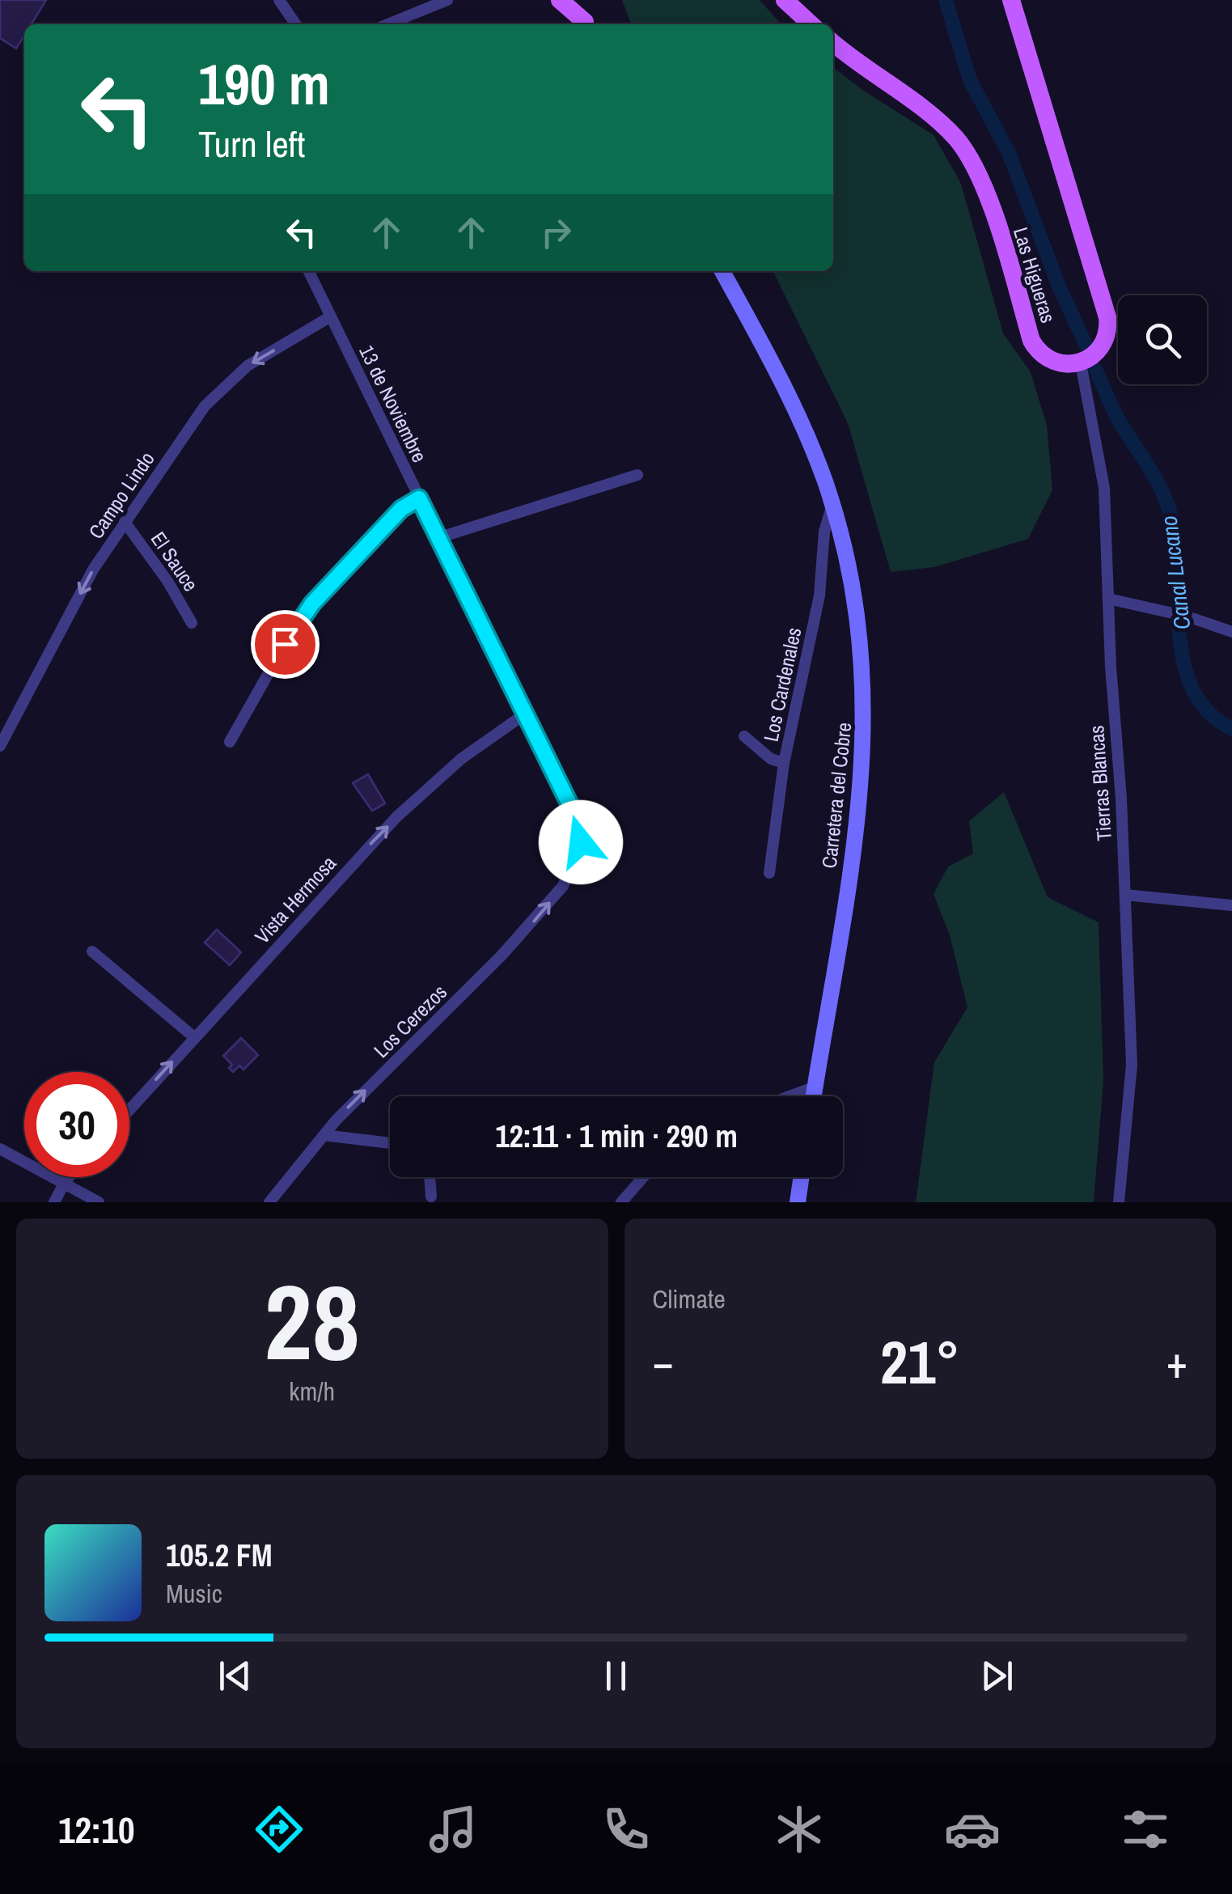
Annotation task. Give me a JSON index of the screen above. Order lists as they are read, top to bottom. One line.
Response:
{"streets":{"main road":["Las Higueras","Carretera del Cobre"],"street":["13 de Noviembre","Campo Lindo","El Sauce","Los Cardenales","Tierras Blancas","Vista Hermosa","Los Cerezos"]},"crossings":[["Las Higueras","Tierras Blancas"],["13 de Noviembre","Campo Lindo"],["13 de Noviembre","Vista Hermosa"],["13 de Noviembre","Los Cerezos"],["Campo Lindo","El Sauce"],["Los Cardenales","Carretera del Cobre"]],"one_way":["Campo Lindo","Vista Hermosa","Los Cerezos"],"water":["Canal Lucano"],"page":{"turn":["190 m","Turn left"],"limit":"30","trip":"12:11 · 1 min · 290 m","tile":[["28","km/h"],"Climate"],"heat":["−","21°","+"],"song":["105.2 FM","Music"],"tabs":"12:10"}}
